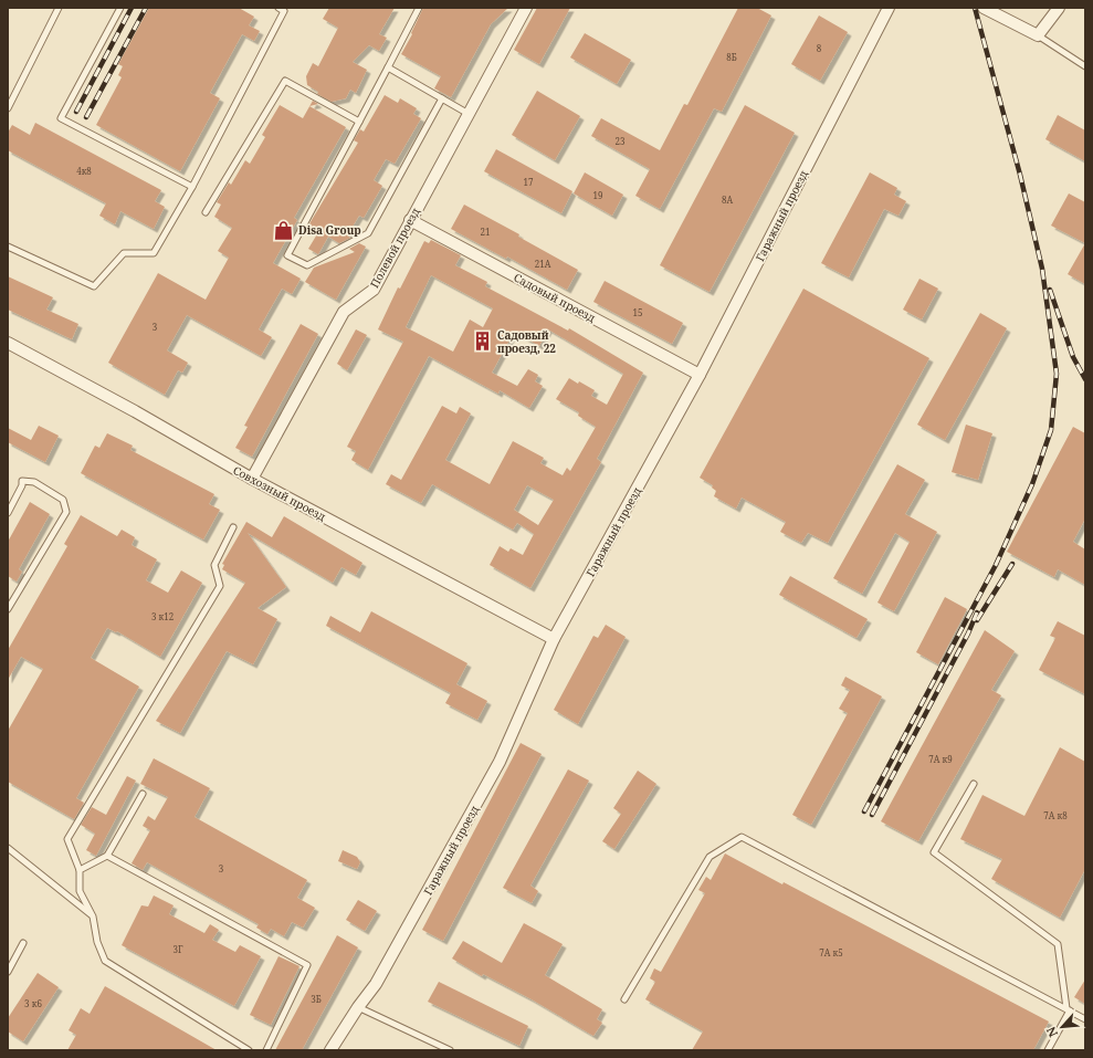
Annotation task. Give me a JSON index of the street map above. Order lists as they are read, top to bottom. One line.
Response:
{"streets":{"street":["Гаражный проезд","Полевой проезд","Садовый проезд","Совхозный проезд"]},"crossings":[["Гаражный проезд","Садовый проезд"],["Гаражный проезд","Совхозный проезд"],["Полевой проезд","Садовый проезд"],["Полевой проезд","Совхозный проезд"]],"places":{"shop":["Disa Group"],"building":["Садовый проезд, 22"]},"house_numbers":["8","8Б","23","4к8","17","19","8А","21","21А","15","3","3 к12","7А к9","7А к8","3","3Г","7А к5","3Б","3 к6"],"north":"bottom left"}
